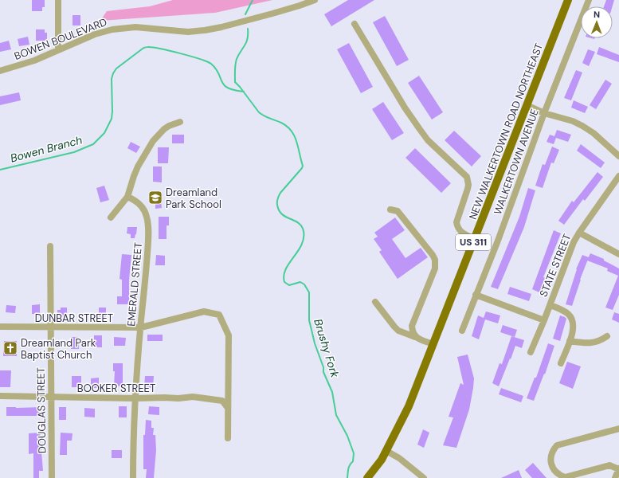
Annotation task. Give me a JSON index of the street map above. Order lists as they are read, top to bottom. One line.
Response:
{"streets":{"main road":["NEW WALKERTOWN ROAD NORTHEAST","US 311"],"street":["BOWEN BOULEVARD","WALKERTOWN AVENUE","STATE STREET","EMERALD STREET","DUNBAR STREET","BOOKER STREET","DOUGLAS STREET"]},"crossings":[["EMERALD STREET","DUNBAR STREET"],["EMERALD STREET","BOOKER STREET"],["DUNBAR STREET","BOOKER STREET"],["DUNBAR STREET","DOUGLAS STREET"],["BOOKER STREET","DOUGLAS STREET"]],"water":["Bowen Branch","Brushy Fork"],"places":{"school or university":["Dreamland Park School"],"church":["Dreamland Park Baptist Church"]},"north":"top"}
